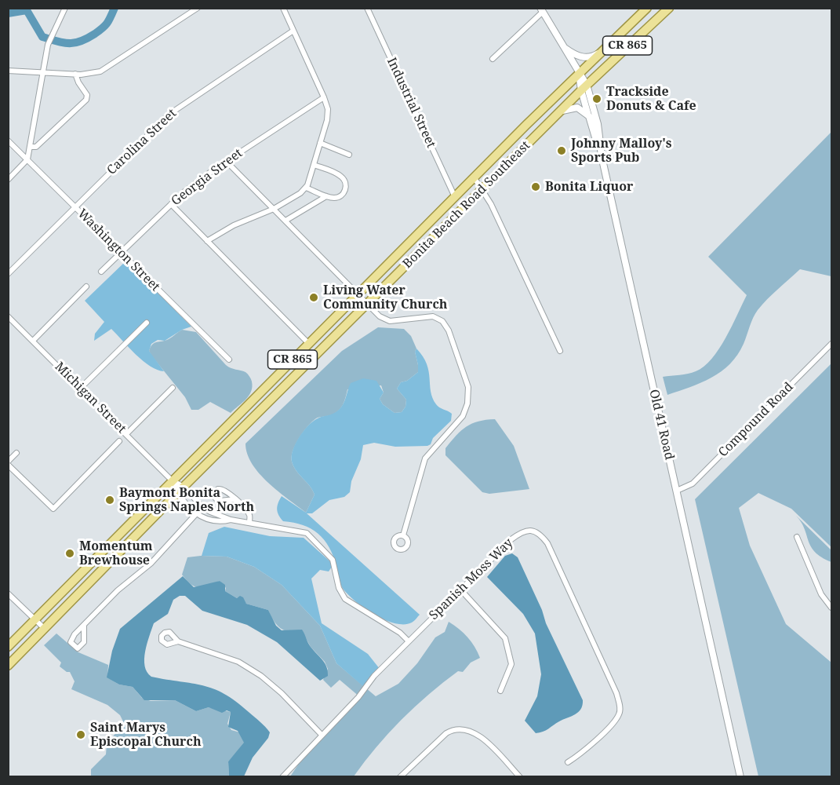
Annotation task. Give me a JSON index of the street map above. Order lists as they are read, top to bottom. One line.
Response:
{"streets":{"main road":["CR 865","Bonita Beach Road Southeast"],"street":["Industrial Street","Carolina Street","Georgia Street","Washington Street","Michigan Street","Compound Road","Old 41 Road","Spanish Moss Way"]},"crossings":[["Industrial Street","Bonita Beach Road Southeast"],["Carolina Street","Washington Street"],["Georgia Street","Washington Street"],["Bonita Beach Road Southeast","Michigan Street"],["Bonita Beach Road Southeast","Old 41 Road"],["Compound Road","Old 41 Road"]],"places":["Trackside Donuts & Cafe","Johnny Malloy's Sports Pub","Bonita Liquor","Living Water Community Church","Baymont Bonita Springs Naples North","Momentum Brewhouse","Saint Marys Episcopal Church"]}
